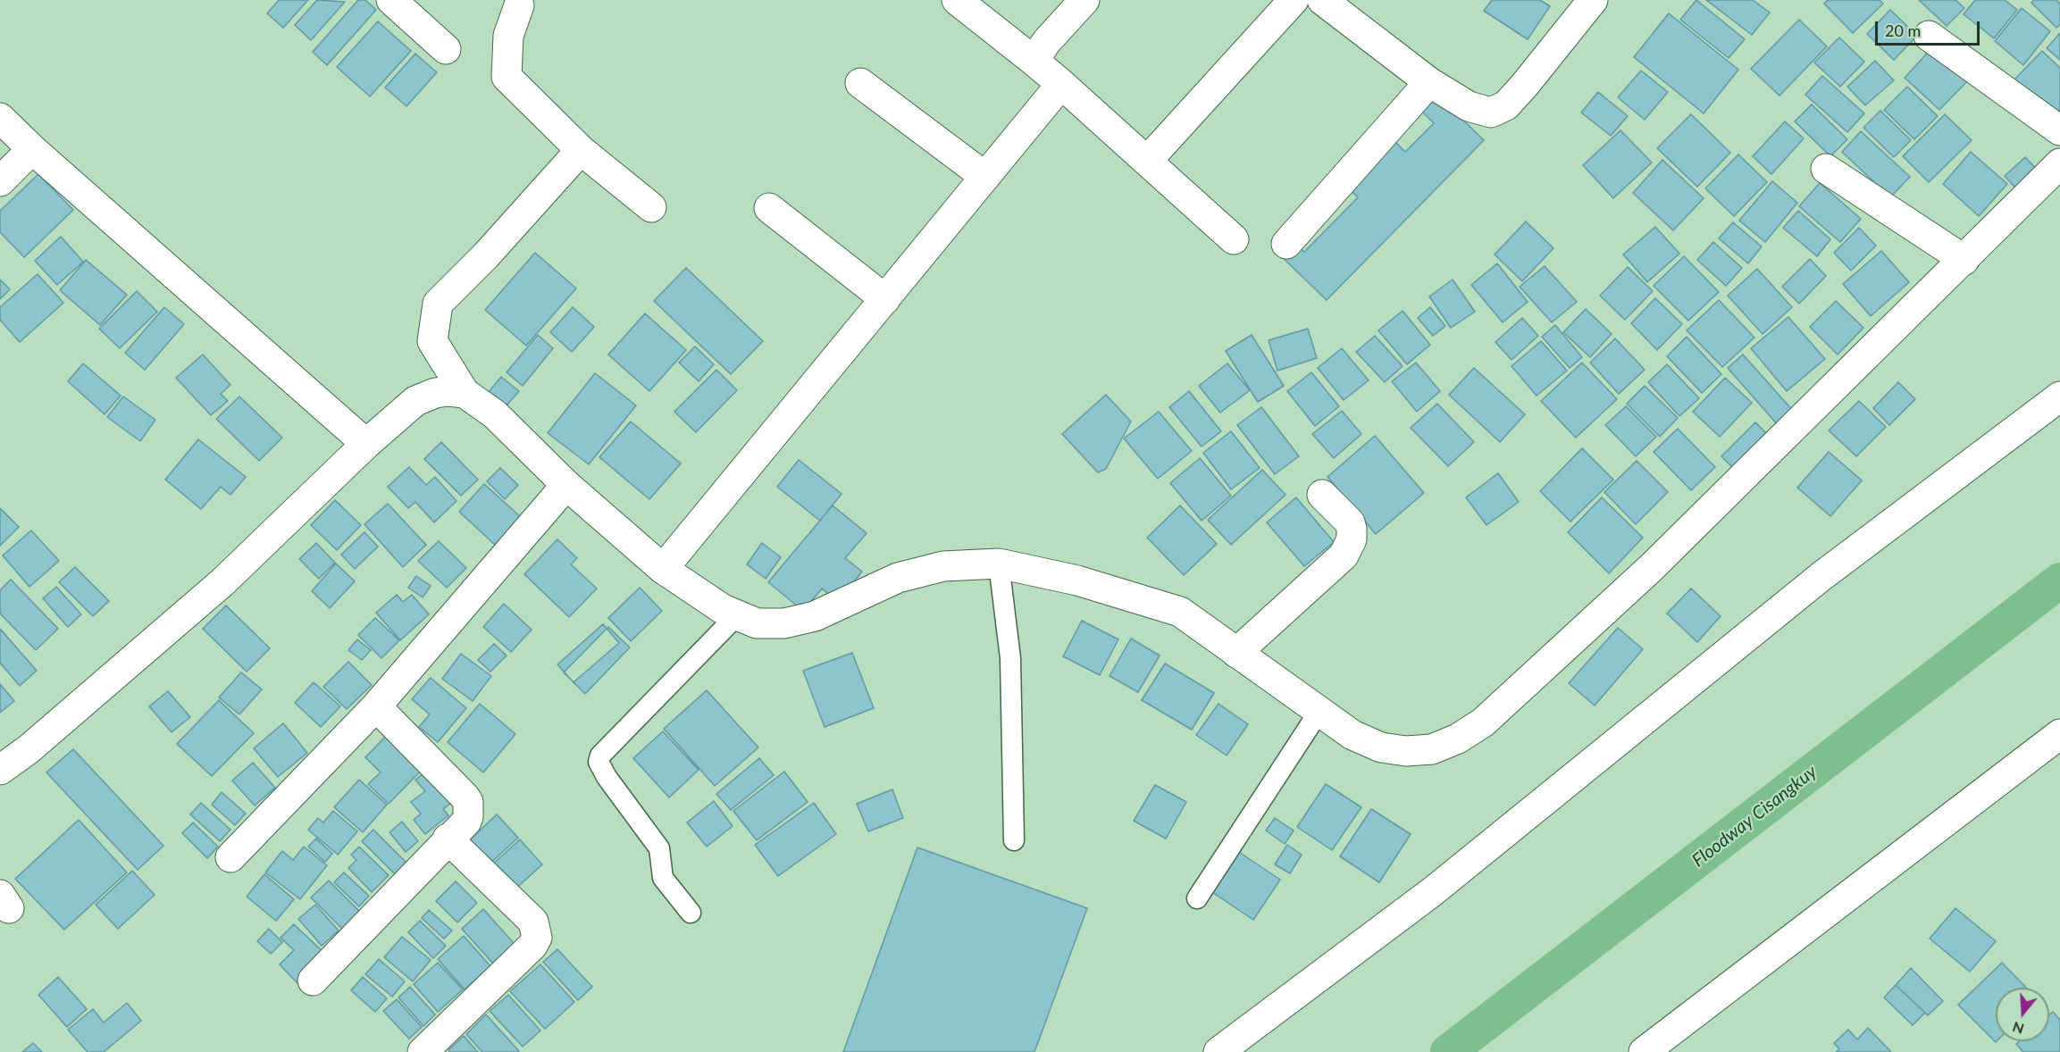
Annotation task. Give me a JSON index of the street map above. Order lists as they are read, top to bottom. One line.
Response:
{"water":["Floodway Cisangkuy"],"scale_bar":"20 m","north":"bottom"}
